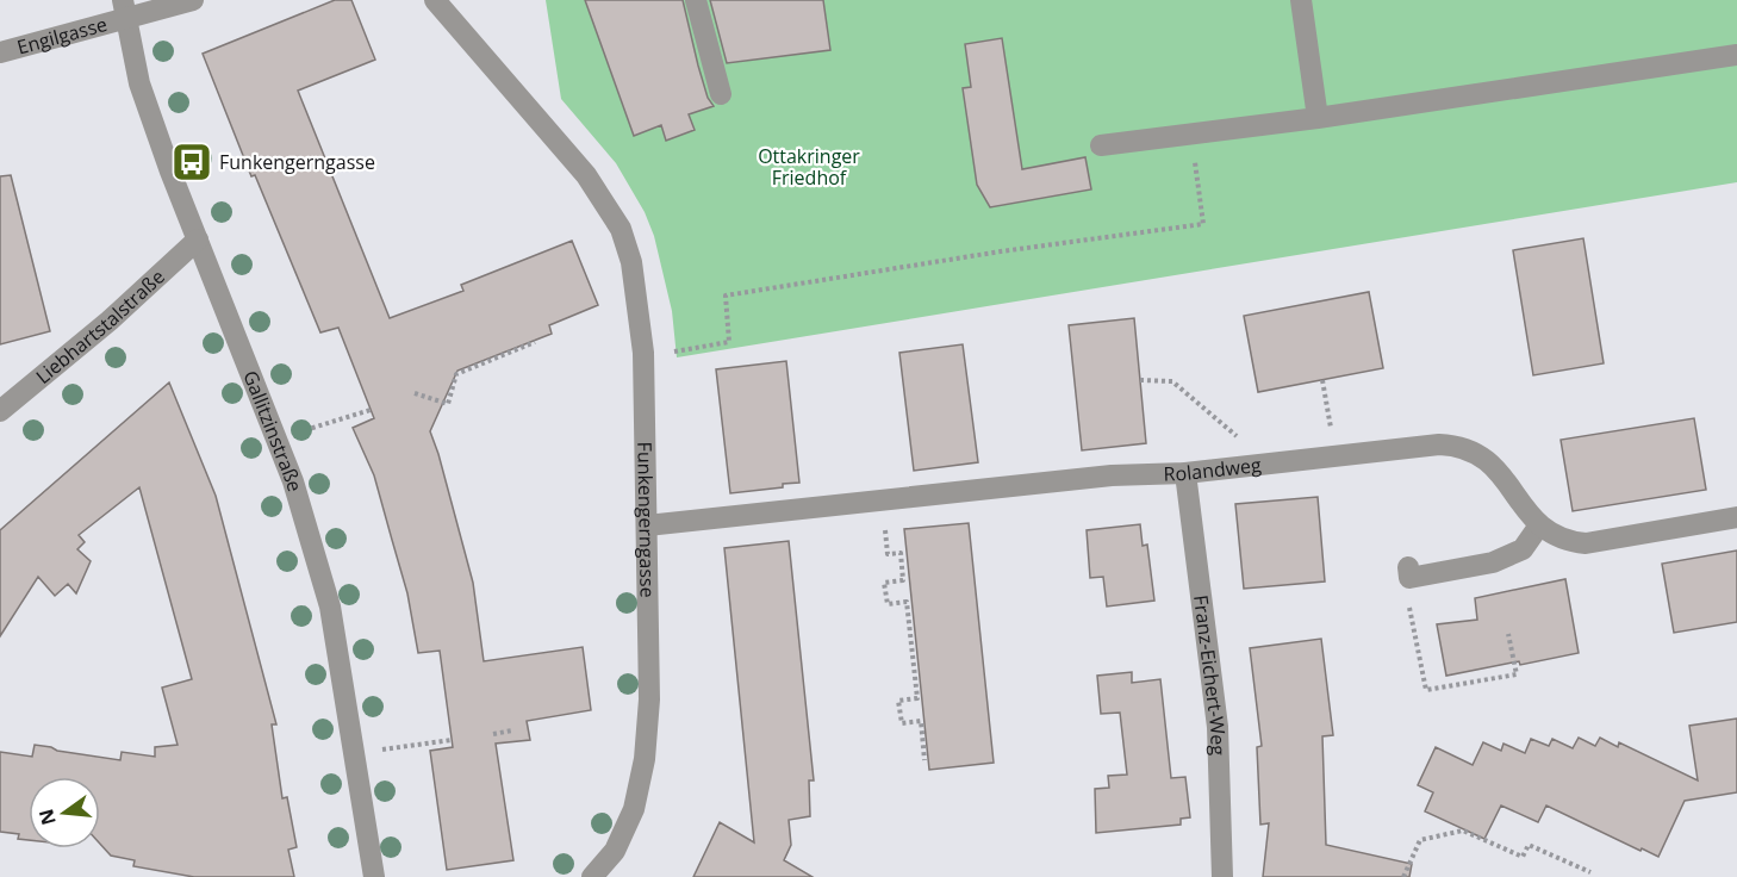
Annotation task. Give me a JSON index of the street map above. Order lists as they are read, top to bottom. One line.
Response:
{"streets":{"street":["Engilgasse","Liebhartstalstraße","Gallitzinstraße","Rolandweg","Funkengerngasse","Franz-Eichert-Weg"]},"crossings":[["Engilgasse","Gallitzinstraße"],["Liebhartstalstraße","Gallitzinstraße"],["Rolandweg","Funkengerngasse"],["Rolandweg","Franz-Eichert-Weg"]],"parks":["Ottakringer Friedhof"],"places":{"bus stop":["Funkengerngasse"]},"north":"left"}
